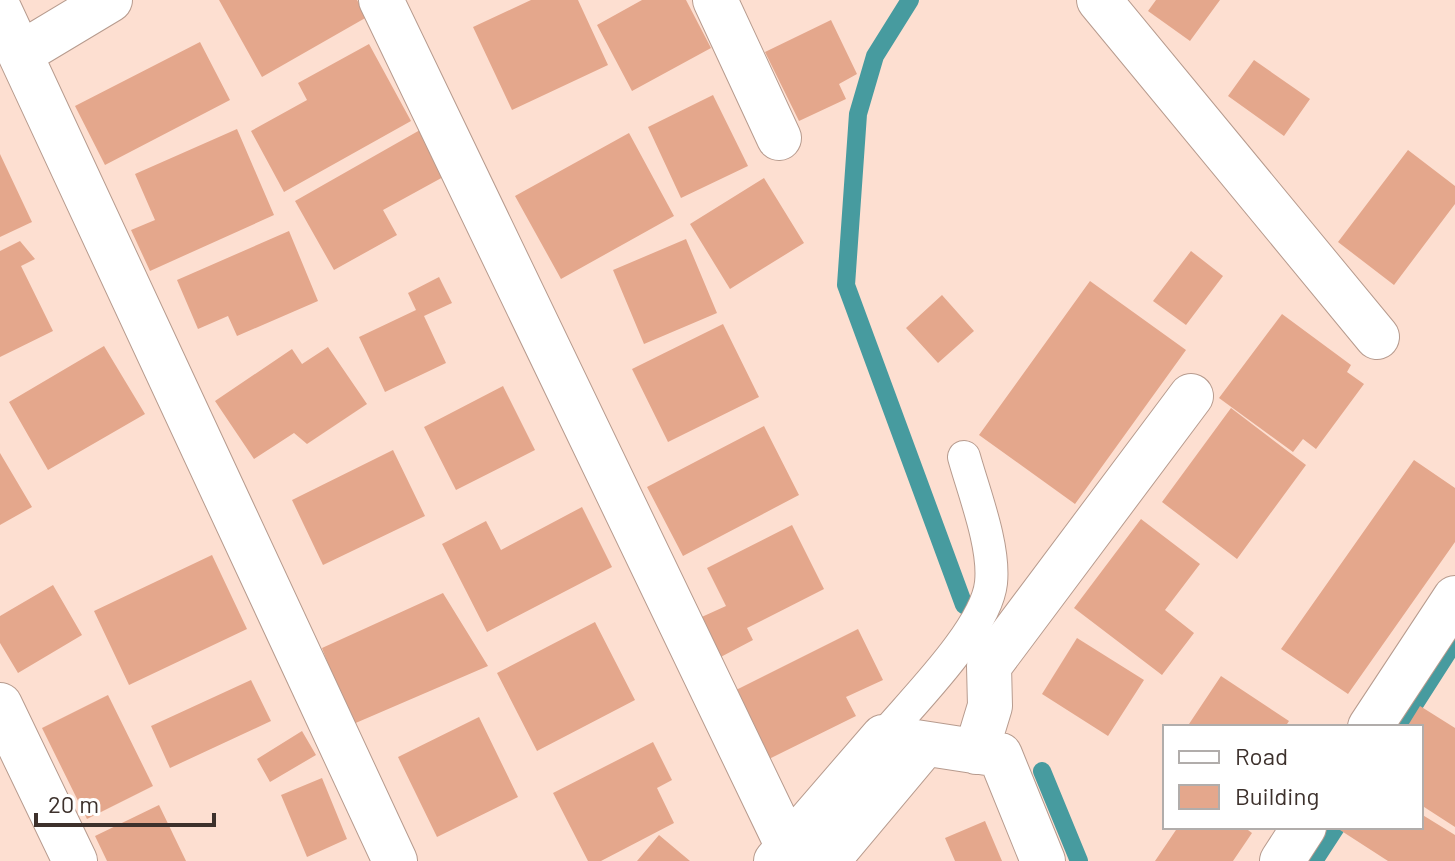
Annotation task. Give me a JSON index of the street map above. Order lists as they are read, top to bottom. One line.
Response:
{"legend":["Road","Building"],"scale_bar":"20 m"}
